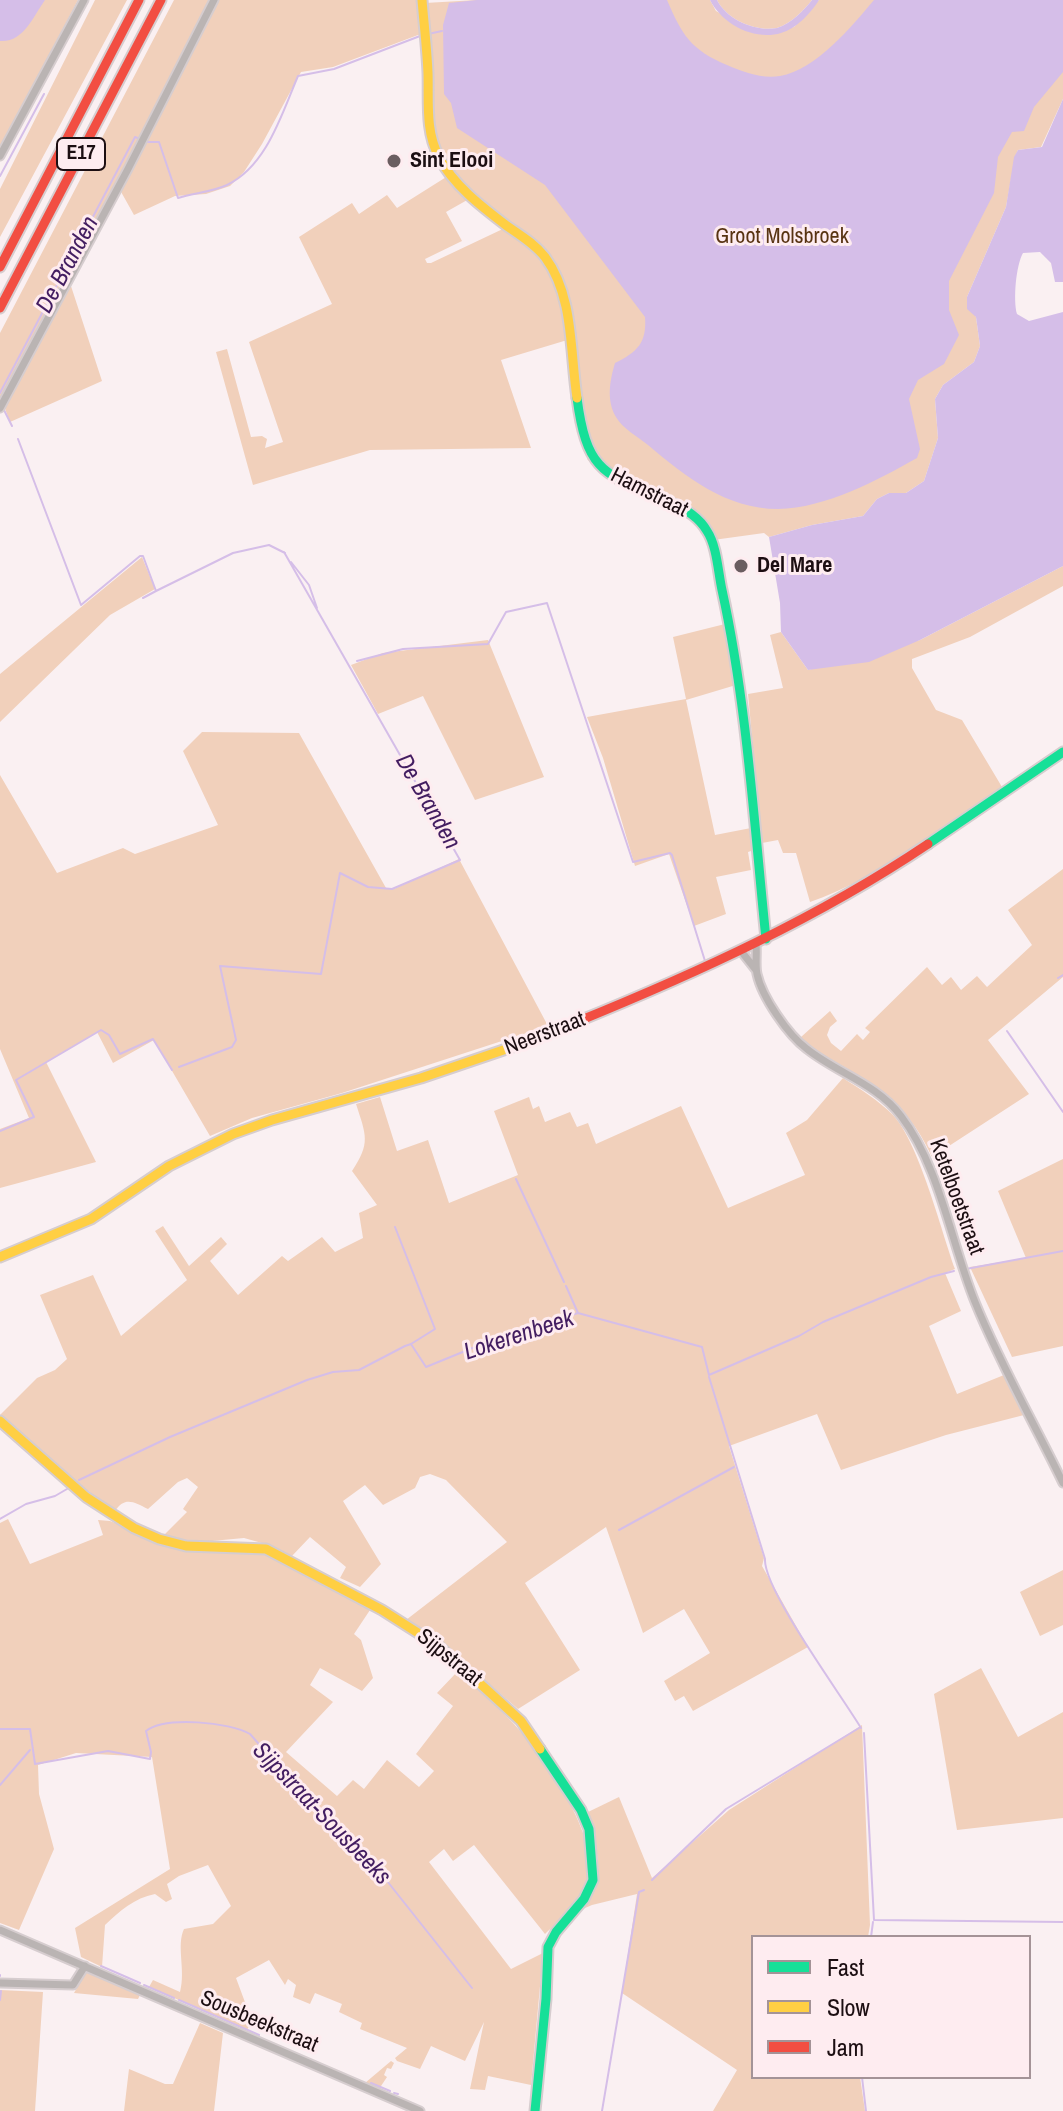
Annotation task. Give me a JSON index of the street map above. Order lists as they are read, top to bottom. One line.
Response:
{"streets":{"main road":["E17","Hamstraat","Neerstraat","Sijpstraat"],"street":["Ketelboetstraat","Sousbeekstraat"]},"crossings":[["Hamstraat","Neerstraat"],["Hamstraat","Ketelboetstraat"],["Neerstraat","Ketelboetstraat"]],"water":["De Branden","Lokerenbeek","Sijpstraat-Sousbeeks"],"parks":["Groot Molsbroek"],"places":["Sint Elooi","Del Mare"],"legend":["Fast","Slow","Jam"]}
